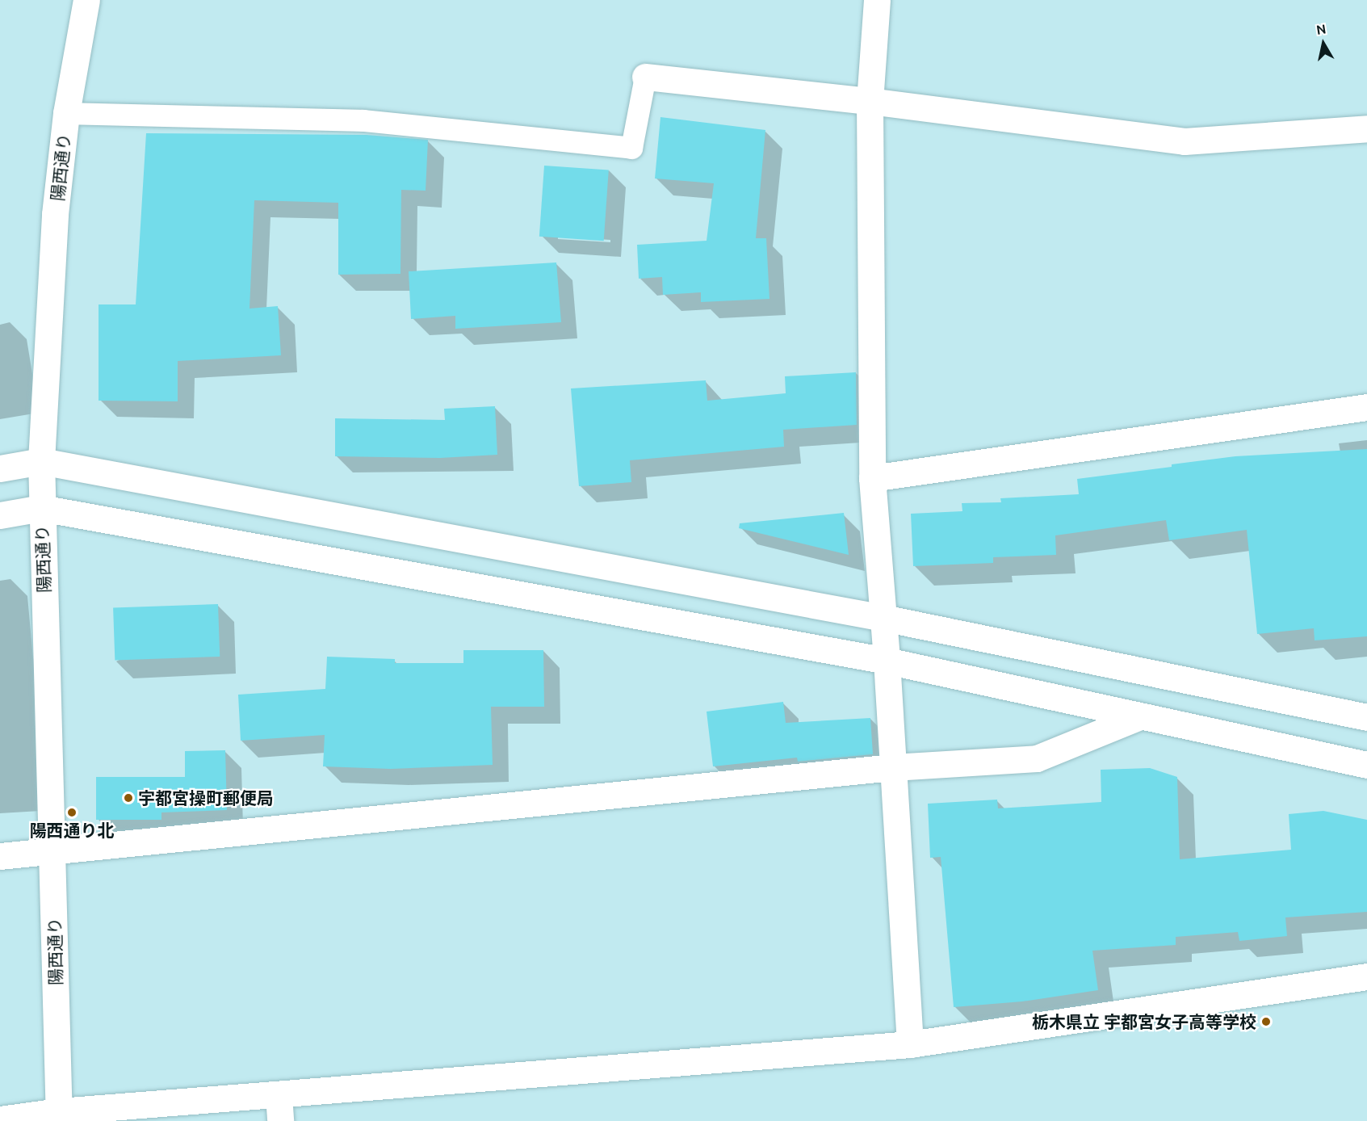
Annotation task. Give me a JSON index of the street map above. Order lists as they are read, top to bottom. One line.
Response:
{"streets":{"street":["陽西通り"]},"places":["宇都宮操町郵便局","陽西通り北","栃木県立 宇都宮女子高等学校"],"north":"top"}
